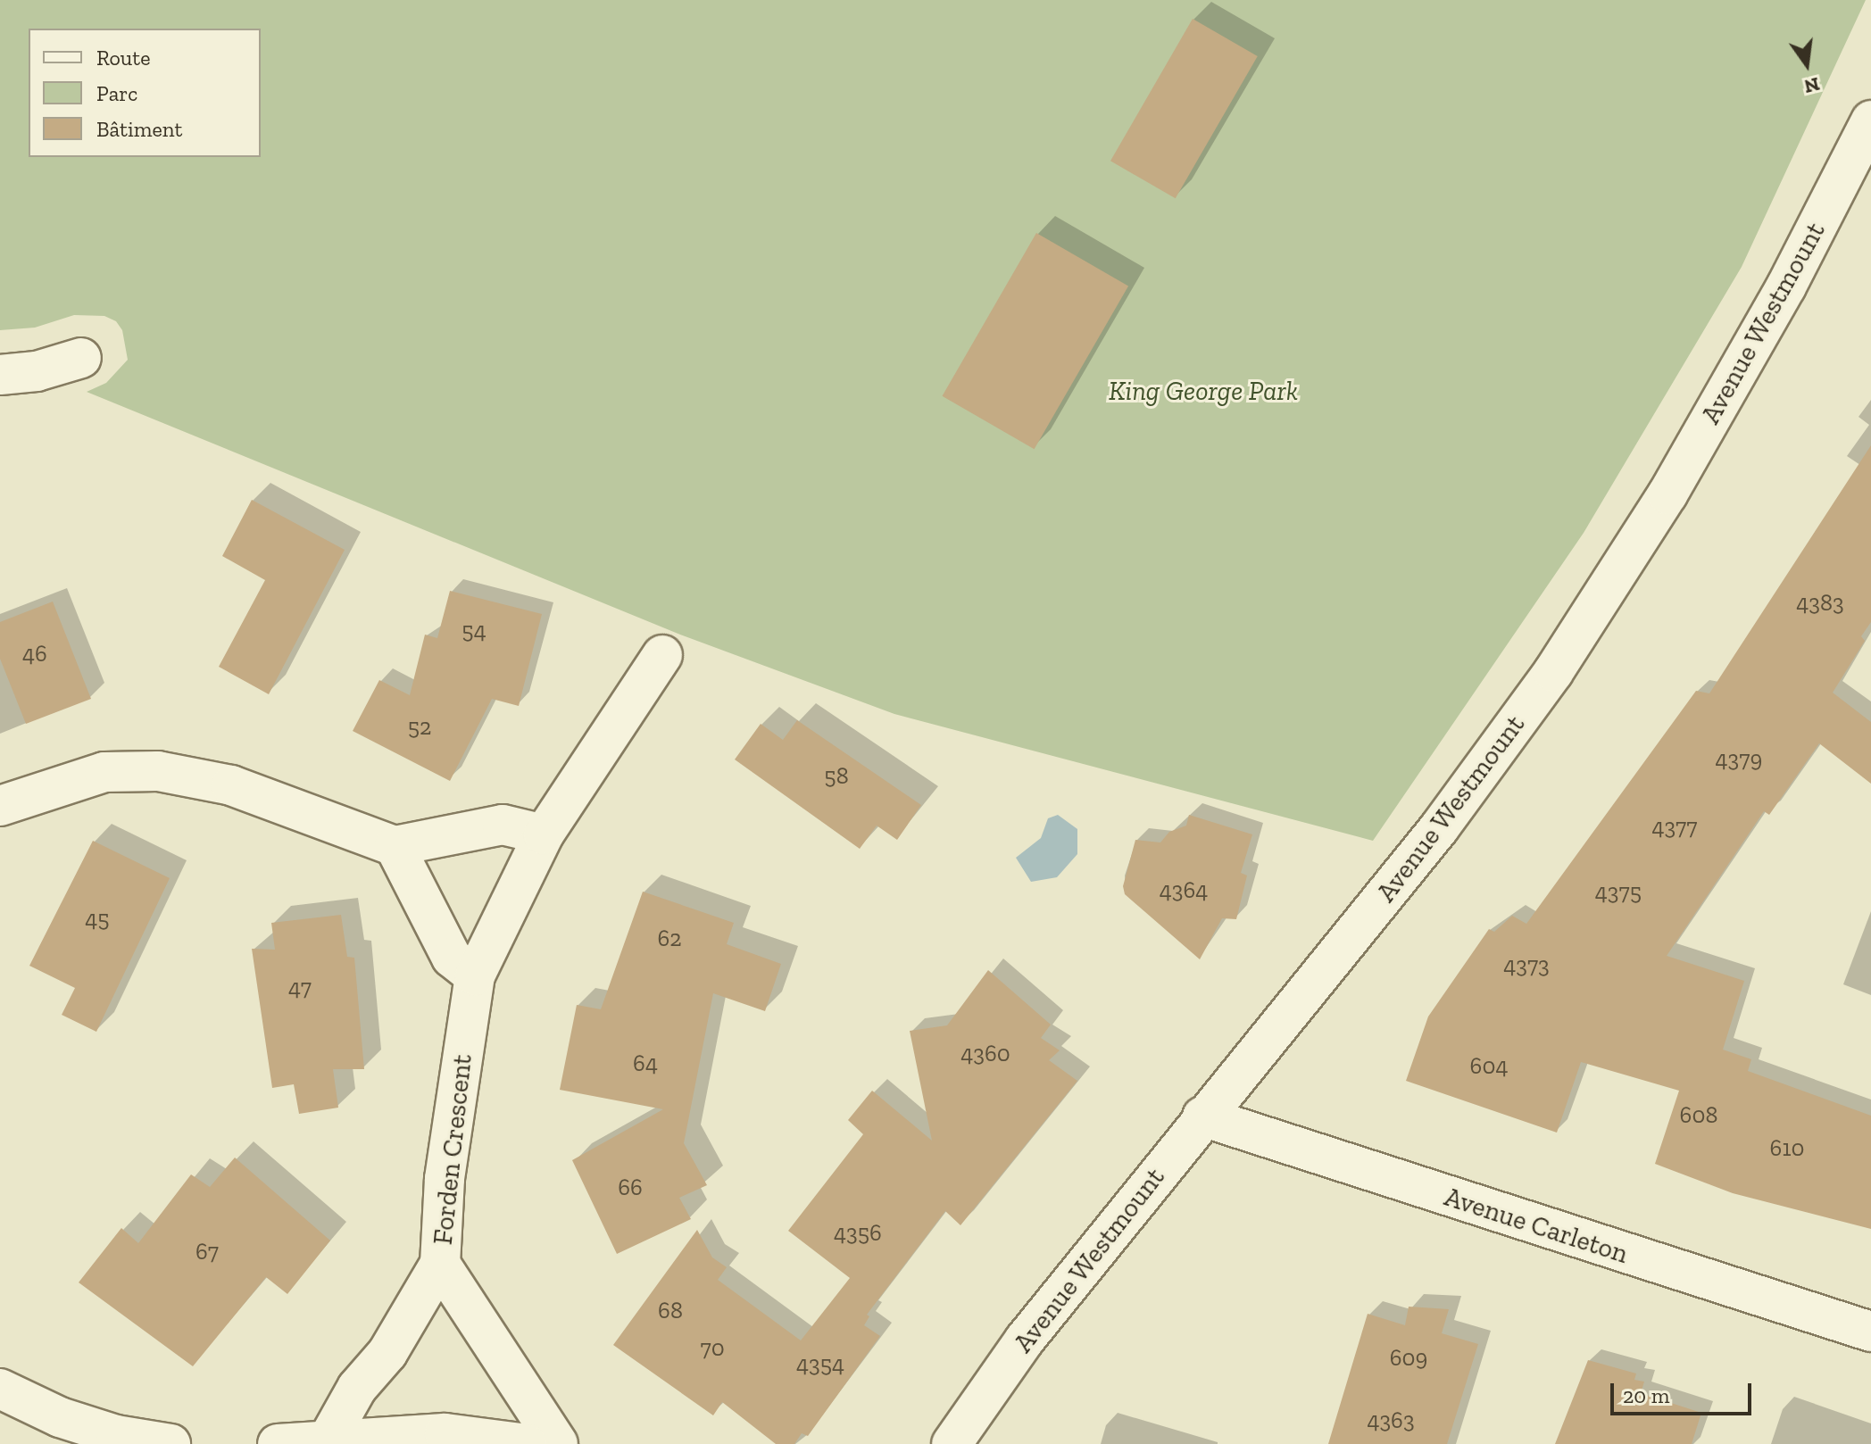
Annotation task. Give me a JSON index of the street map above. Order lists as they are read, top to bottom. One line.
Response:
{"streets":{"street":["Avenue Westmount","Forden Crescent","Avenue Carleton"]},"crossings":[["Avenue Westmount","Avenue Carleton"]],"parks":["King George Park"],"house_numbers":["4383","54","46","52","4379","58","4377","4364","4375","45","62","4373","47","4360","64","604","608","610","66","4356","67","68","70","609","4354","4363"],"legend":["Route","Parc","Bâtiment"],"scale_bar":"20 m","north":"bottom"}
